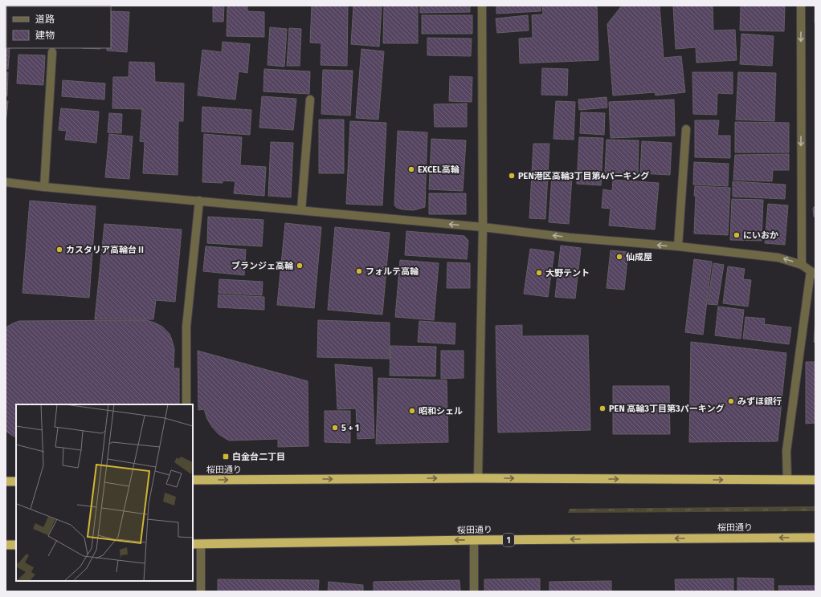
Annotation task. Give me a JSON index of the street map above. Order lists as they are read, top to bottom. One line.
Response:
{"streets":{"highway":["桜田通り","1"]},"places":{"other":["EXCEL高輪","PEN港区高輪3丁目第4パーキング","にいおか","カスタリア高輪台Ⅱ","仙成屋","ブランジェ高輪","フォルテ高輪","大野テント","みずほ銀行","PEN 高輪3丁目第3パーキング","昭和シェル","5 + 1"],"transit":["白金台二丁目"]},"legend":["道路","建物"]}
